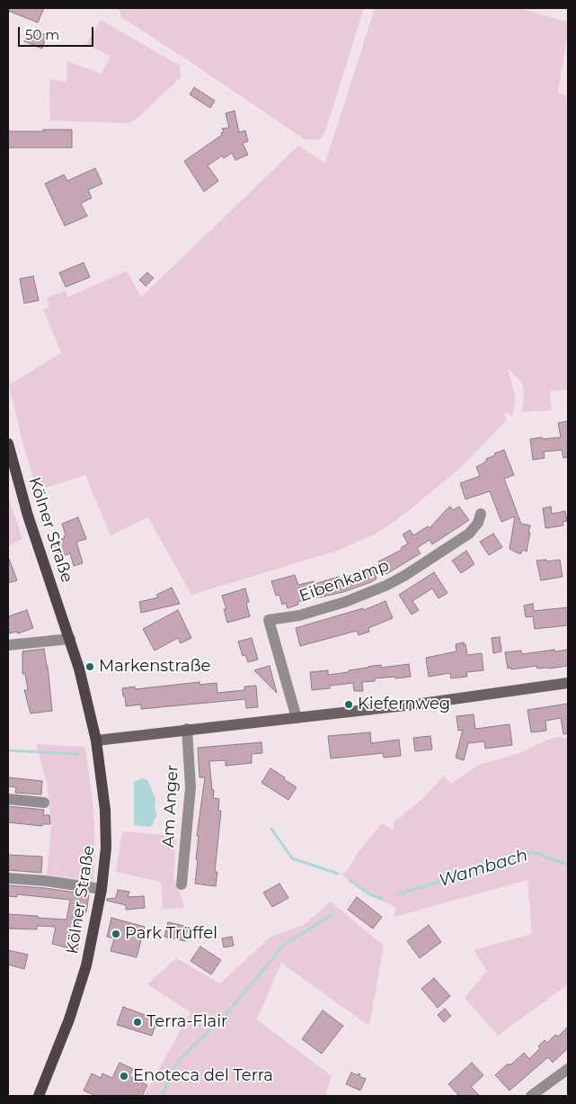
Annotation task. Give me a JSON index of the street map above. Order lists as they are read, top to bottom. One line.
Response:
{"streets":{"main road":["Kölner Straße"],"street":["Eibenkamp","Am Anger"]},"water":["Wambach"],"places":["Markenstraße","Kiefernweg","Park Trüffel","Terra-Flair","Enoteca del Terra"],"scale_bar":"50 m"}
